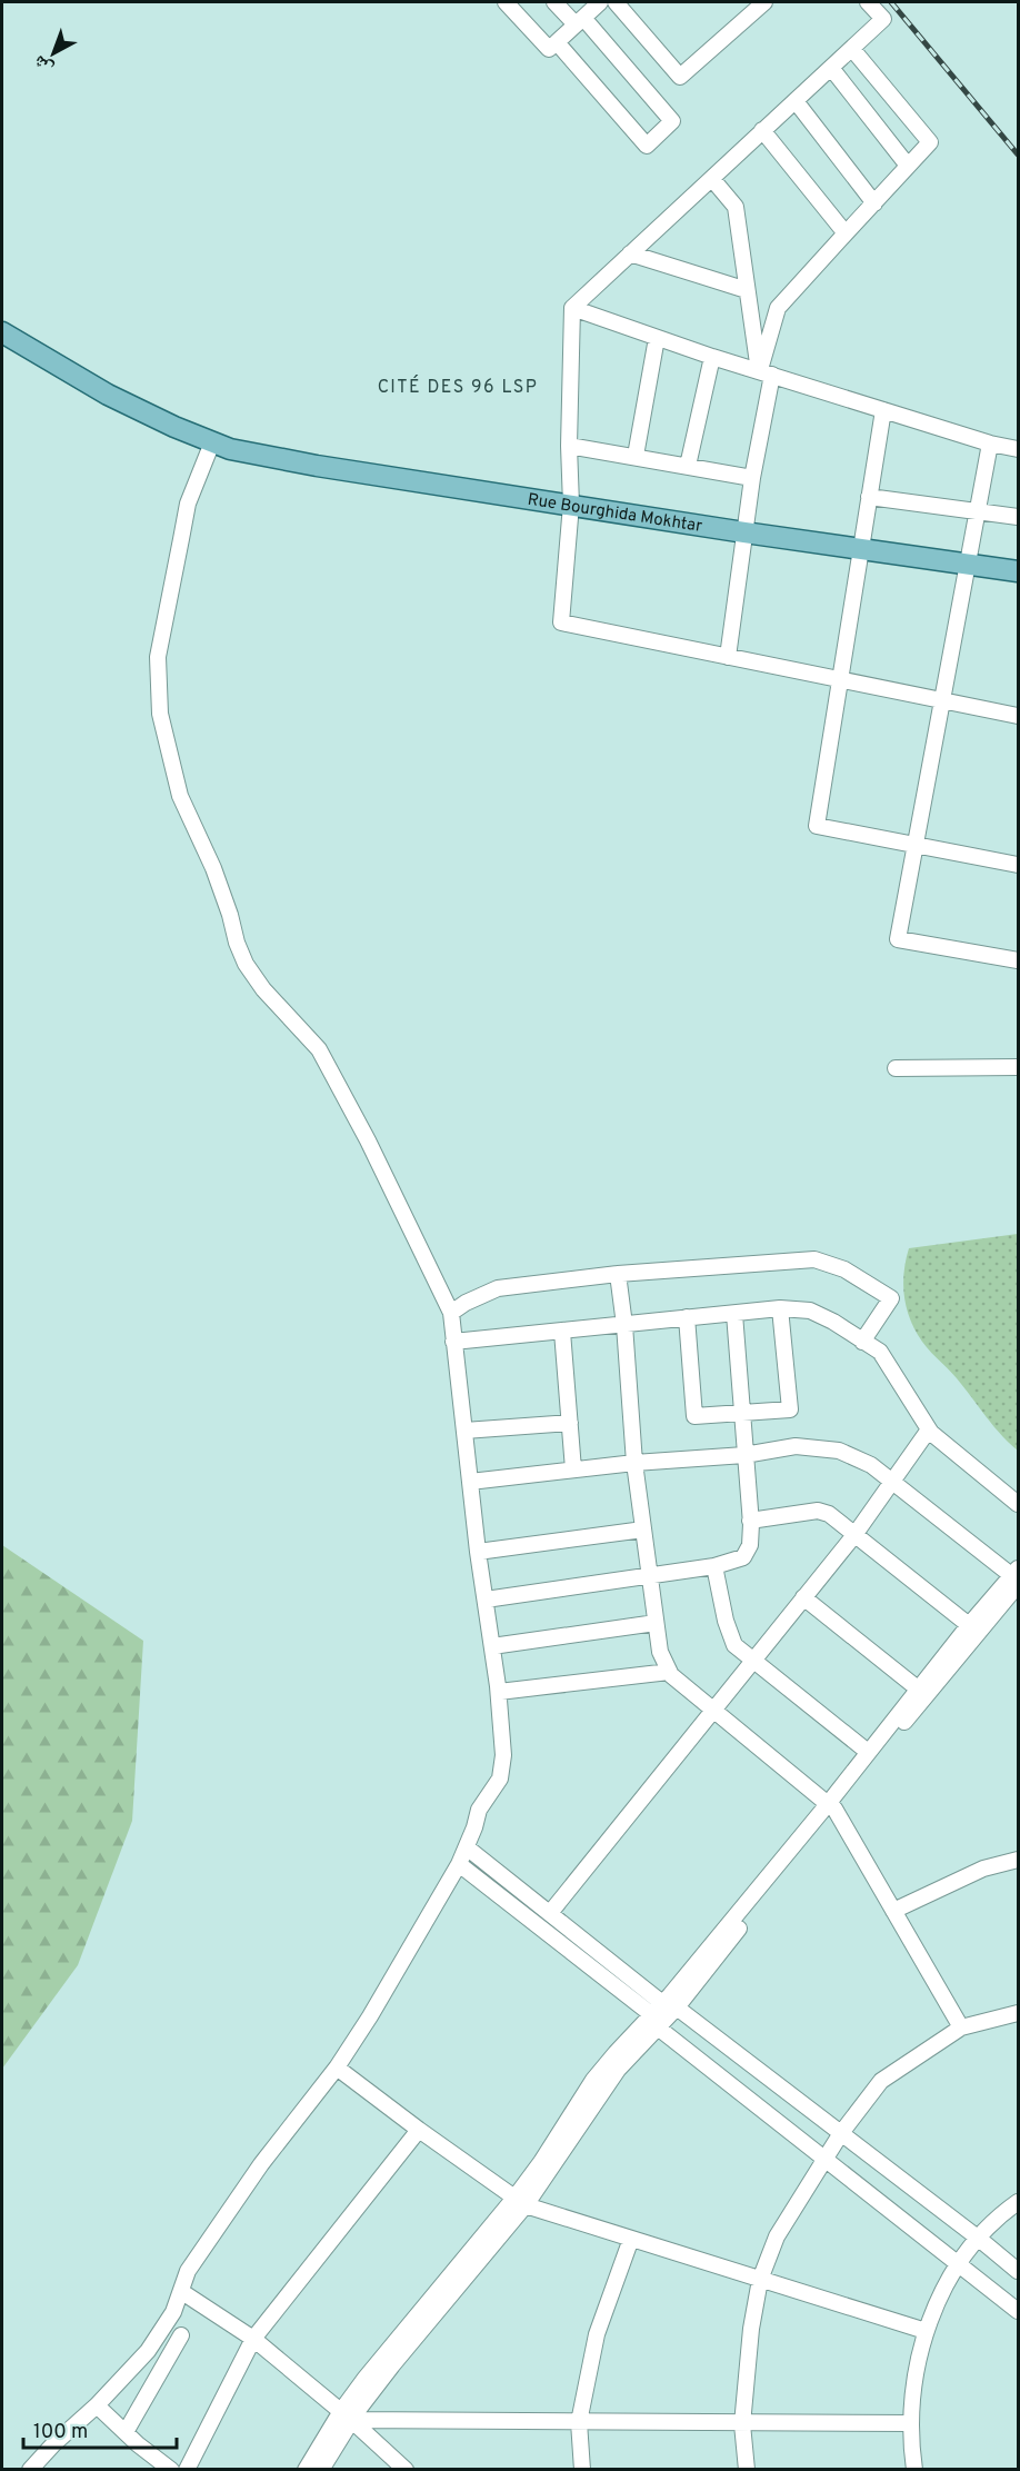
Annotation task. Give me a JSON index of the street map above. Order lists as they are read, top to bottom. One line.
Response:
{"streets":{"main road":["Rue Bourghida Mokhtar"]},"districts":["CITÉ DES 96 LSP"],"scale_bar":"100 m","north":"bottom left"}
